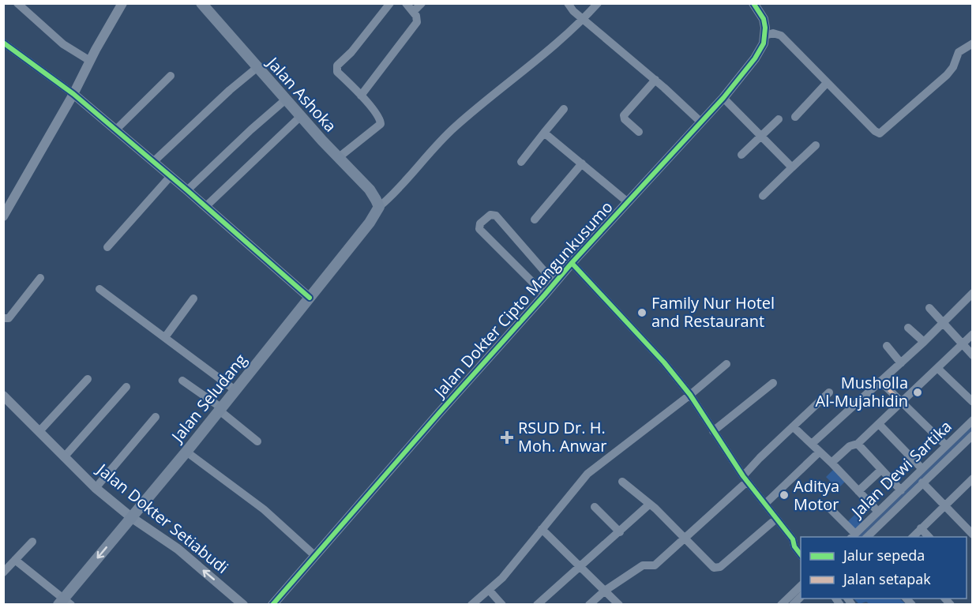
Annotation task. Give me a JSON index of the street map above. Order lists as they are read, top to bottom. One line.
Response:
{"streets":{"main road":["Jalan Ashoka","Jalan Seludang"],"street":["Jalan Dokter Cipto Mangunkusumo","Jalan Dewi Sartika","Jalan Dokter Setiabudi"]},"crossings":[["Jalan Ashoka","Jalan Seludang"],["Jalan Seludang","Jalan Dokter Setiabudi"]],"places":{"other":["Family Nur Hotel and Restaurant","Musholla Al-Mujahidin","Aditya Motor"],"health":["RSUD Dr. H. Moh. Anwar"]},"legend":["Jalur sepeda","Jalan setapak"]}
